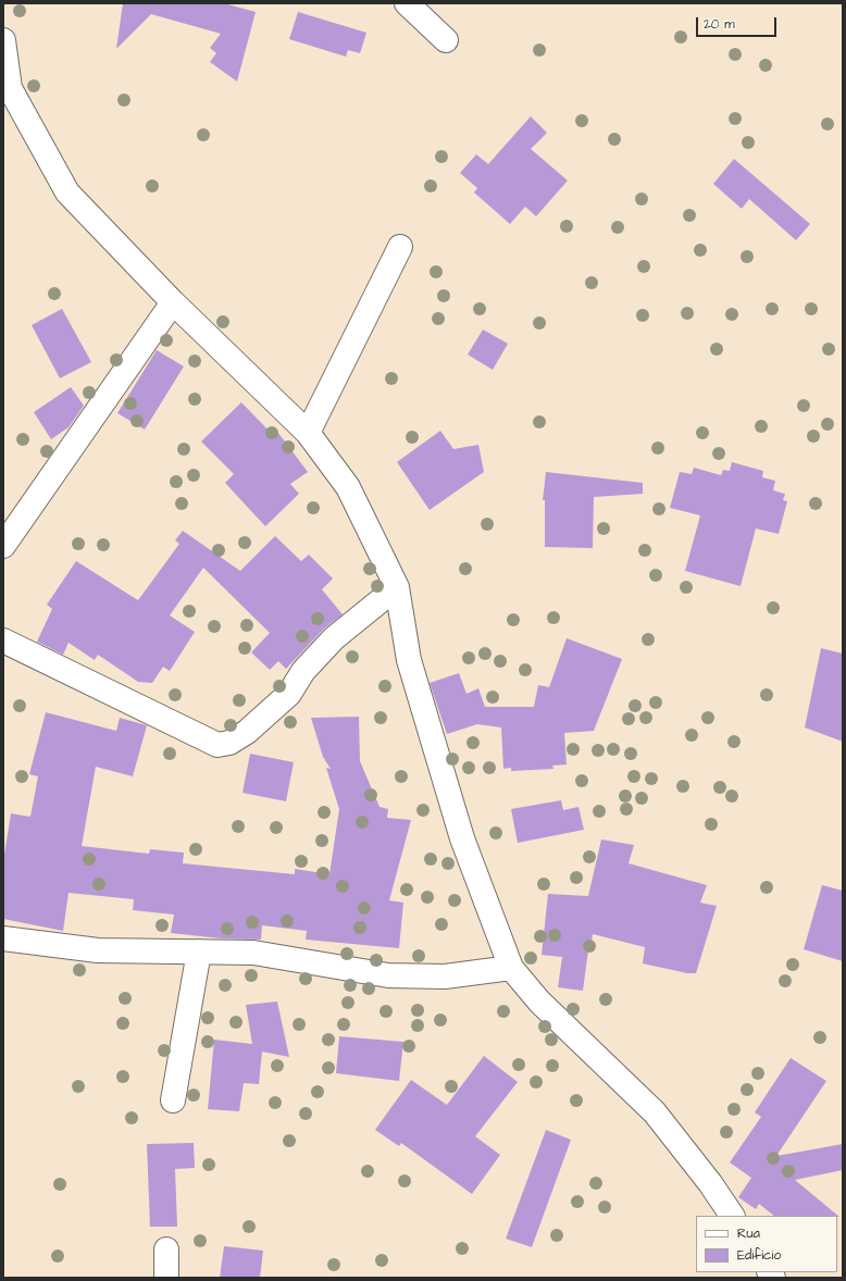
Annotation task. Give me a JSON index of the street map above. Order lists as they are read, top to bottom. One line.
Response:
{"legend":["Rua","Edifício"],"scale_bar":"20 m"}
